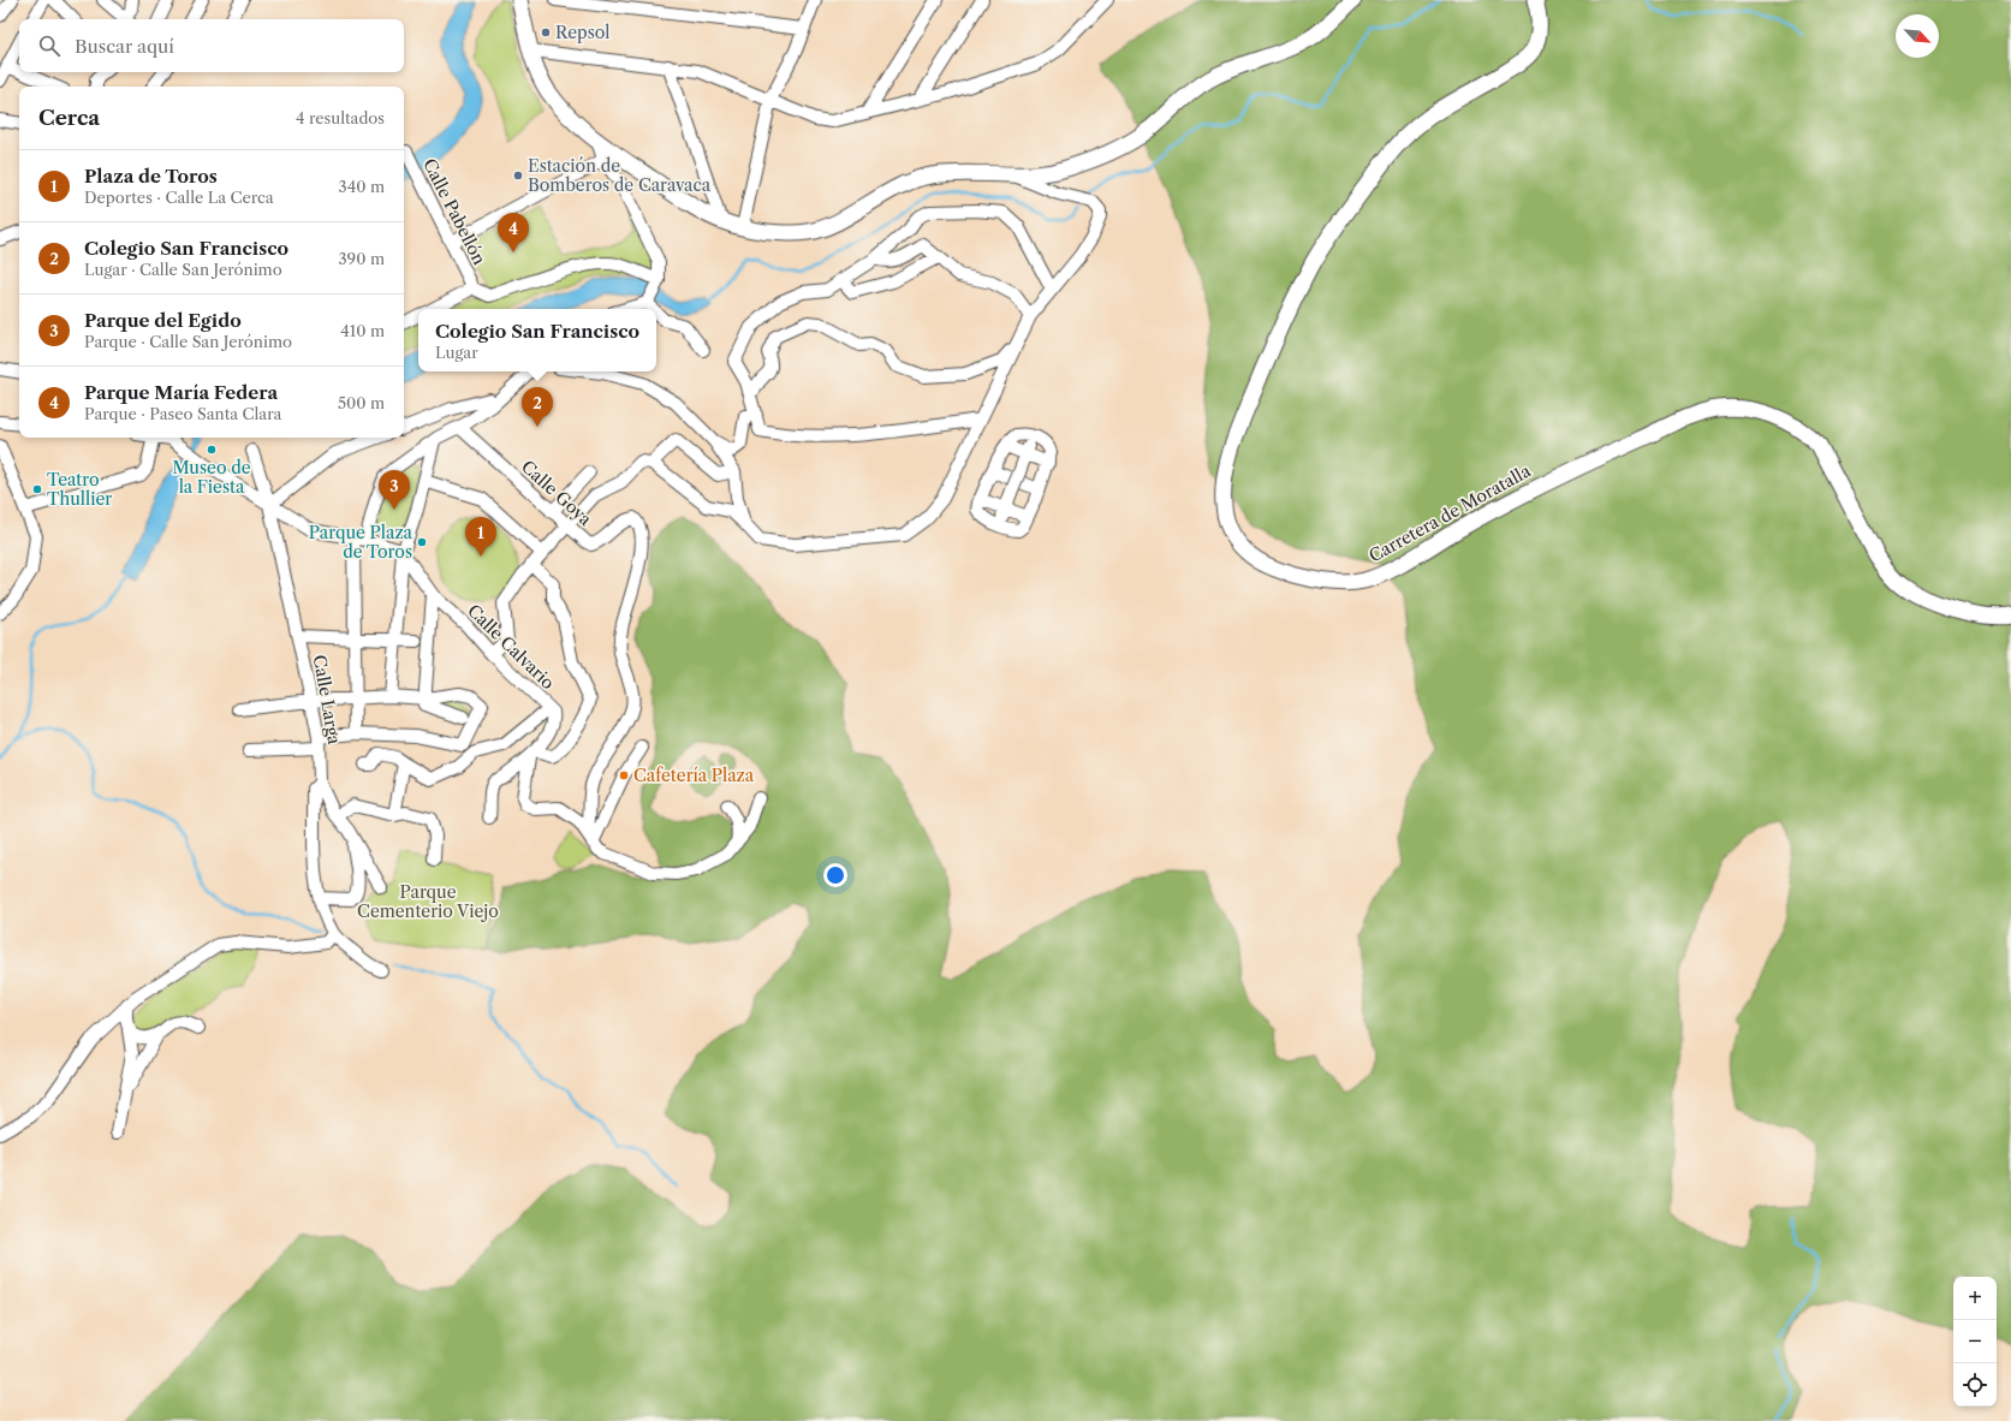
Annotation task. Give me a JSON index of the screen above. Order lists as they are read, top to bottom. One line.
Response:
{"streets":{"main road":["Carretera de Moratalla"],"street":["Calle Pabellón","Calle Goya","Calle Calvario","Calle Larga"]},"parks":["Parque Cementerio Viejo"],"places":["Repsol","Estación de Bomberos de Caravaca","Museo de la Fiesta","Teatro Thullier","Parque Plaza de Toros","Cafetería Plaza"],"north":"bottom right","page":{"search":"Buscar aquí","heading":["Cerca","4 resultados"],"list":[{"mark":"1","name":"Plaza de Toros","note":"Deportes · Calle La Cerca","value":"340 m"},{"mark":"2","name":"Colegio San Francisco","note":"Lugar · Calle San Jerónimo","value":"390 m"},{"mark":"3","name":"Parque del Egido","note":"Parque · Calle San Jerónimo","value":"410 m"},{"mark":"4","name":"Parque María Federa","note":"Parque · Paseo Santa Clara","value":"500 m"}],"pins":["4","2","3","1"],"popup":["Colegio San Francisco","Lugar"],"map_buttons":["+","−"]}}
